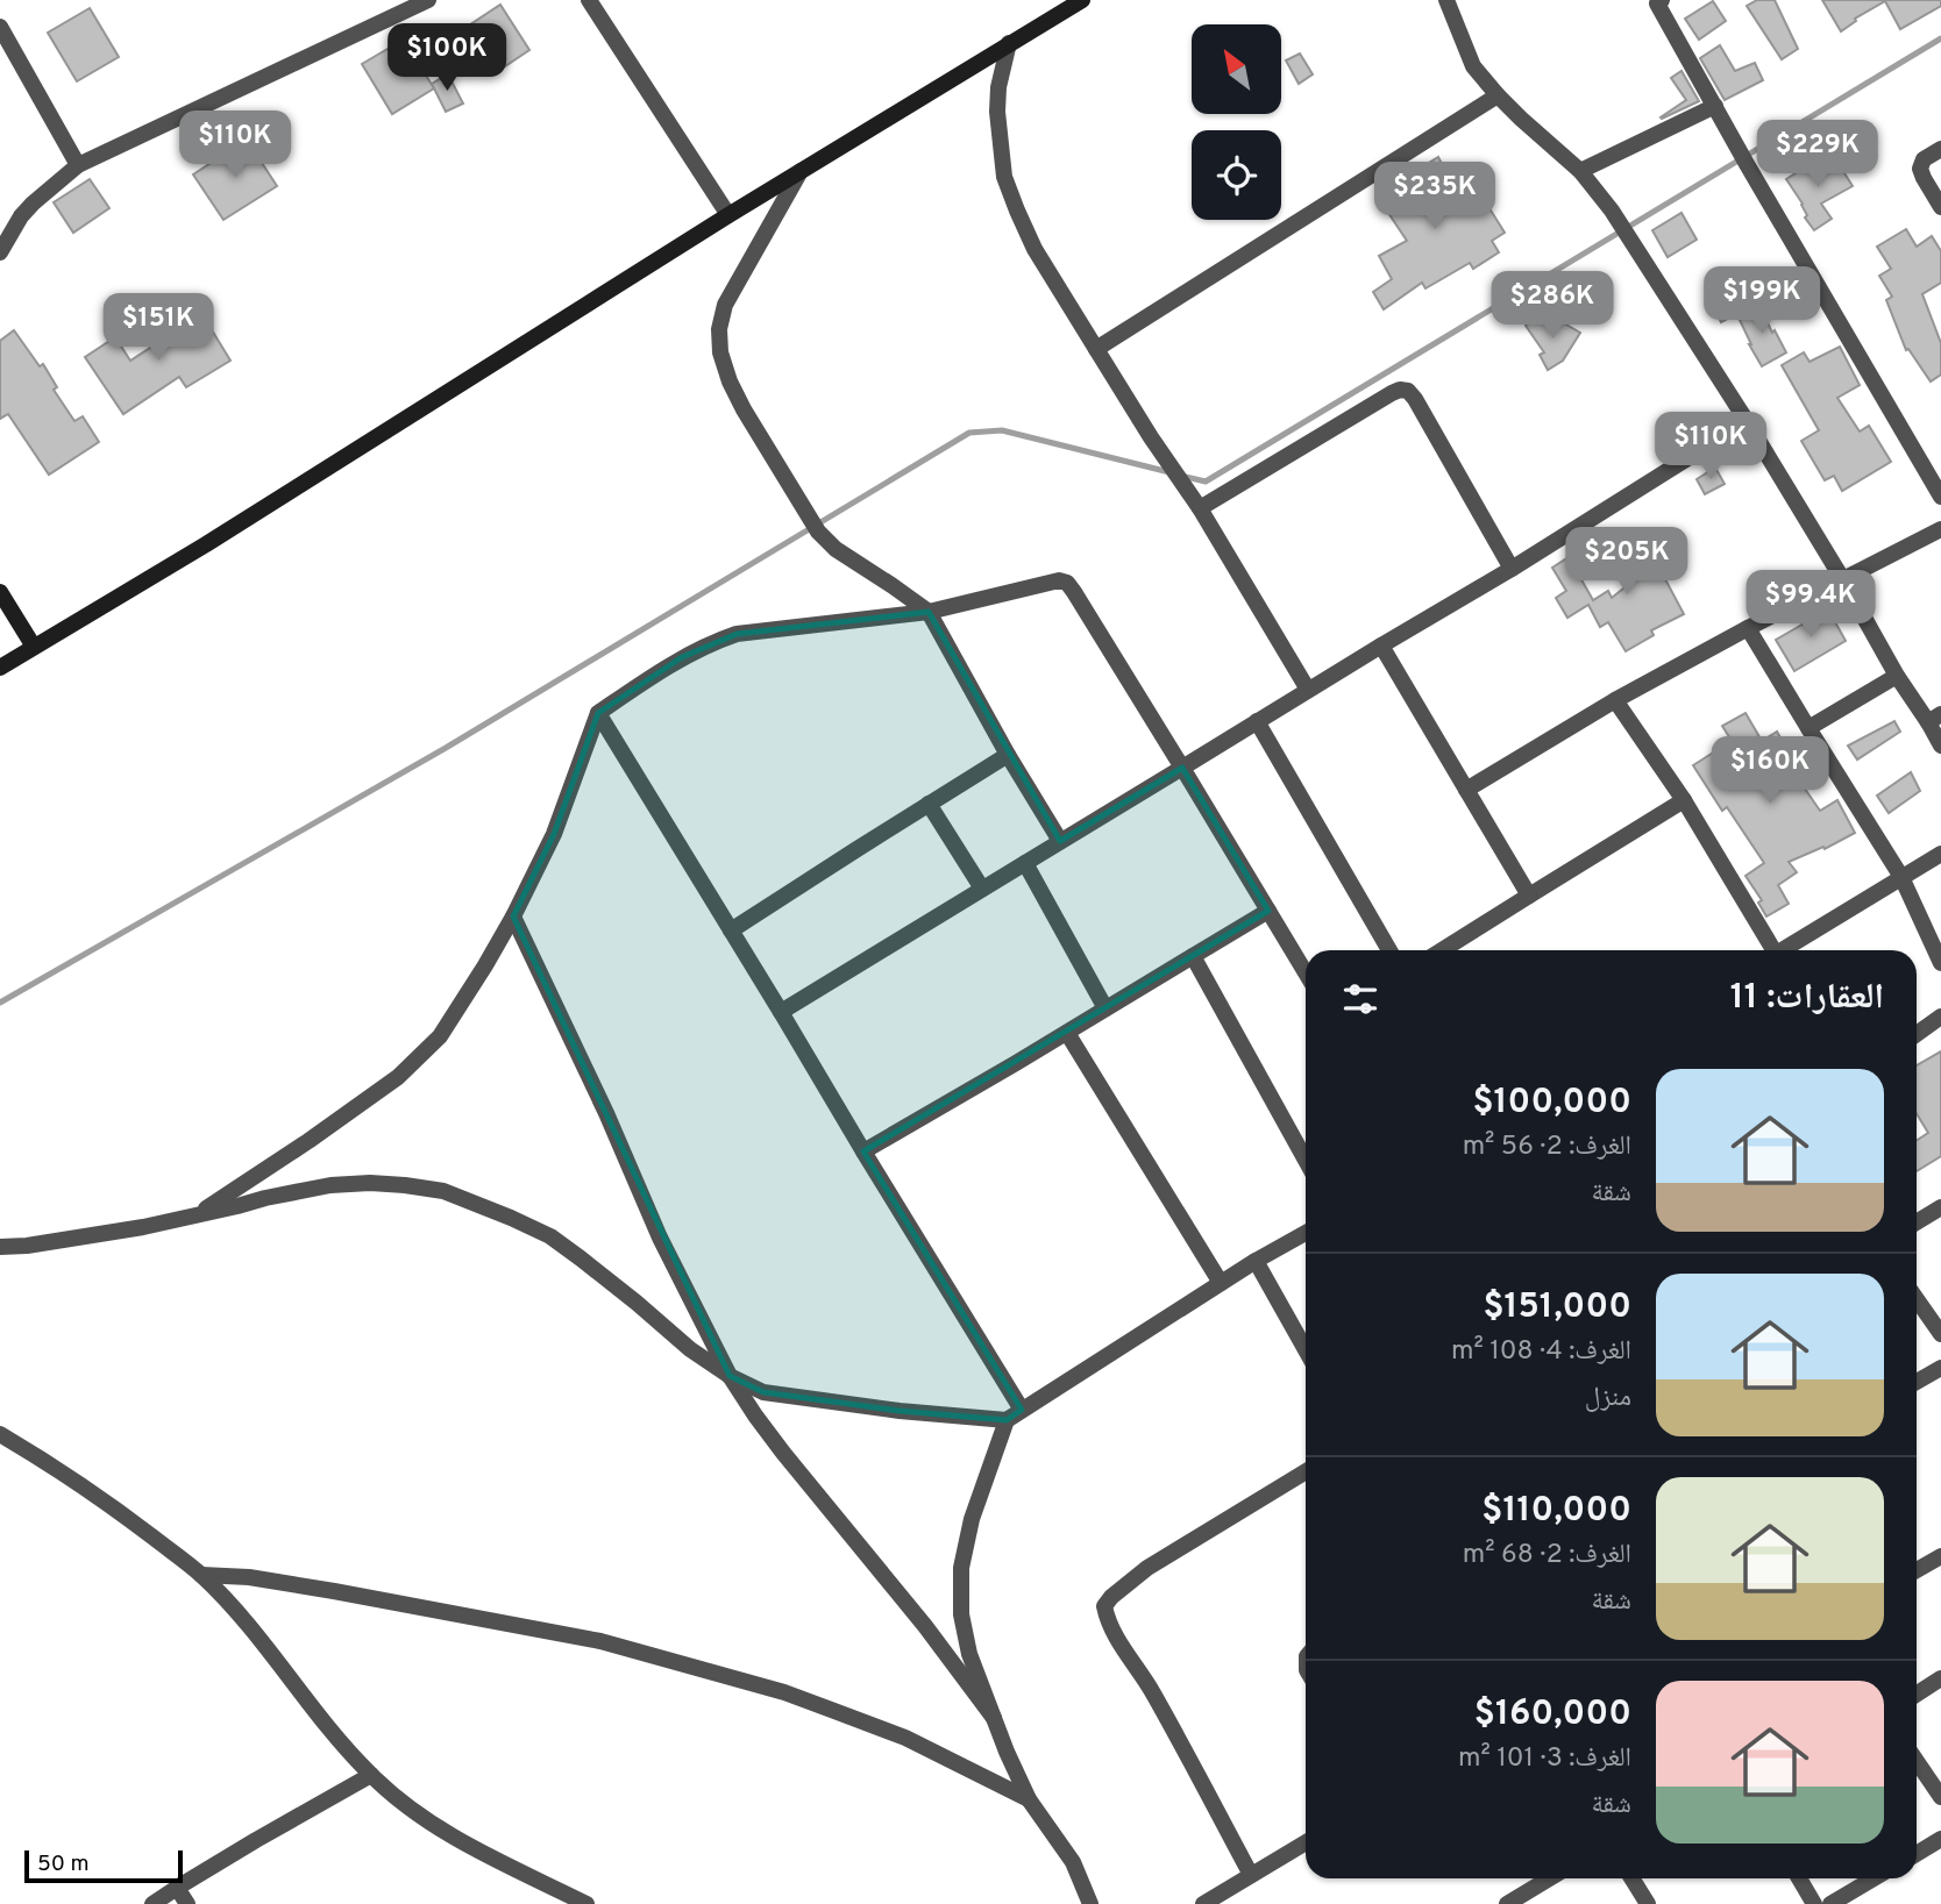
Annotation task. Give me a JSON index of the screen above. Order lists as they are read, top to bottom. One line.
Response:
{"scale_bar":"50 m","north":"top left","page":{"price":["$100K","$110K","$229K","$235K","$199K","$286K","$151K","$110K","$205K","$99.4K","$160K"],"heading":"العقارات: 11","list":[{"name":"$100,000","note":"الغرف: 2 · 56 m² · شقة"},{"name":"$151,000","note":"الغرف: 4 · 108 m² · منزل"},{"name":"$110,000","note":"الغرف: 2 · 68 m² · شقة"},{"name":"$160,000","note":"الغرف: 3 · 101 m² · شقة"}],"scale":"50 m"}}
